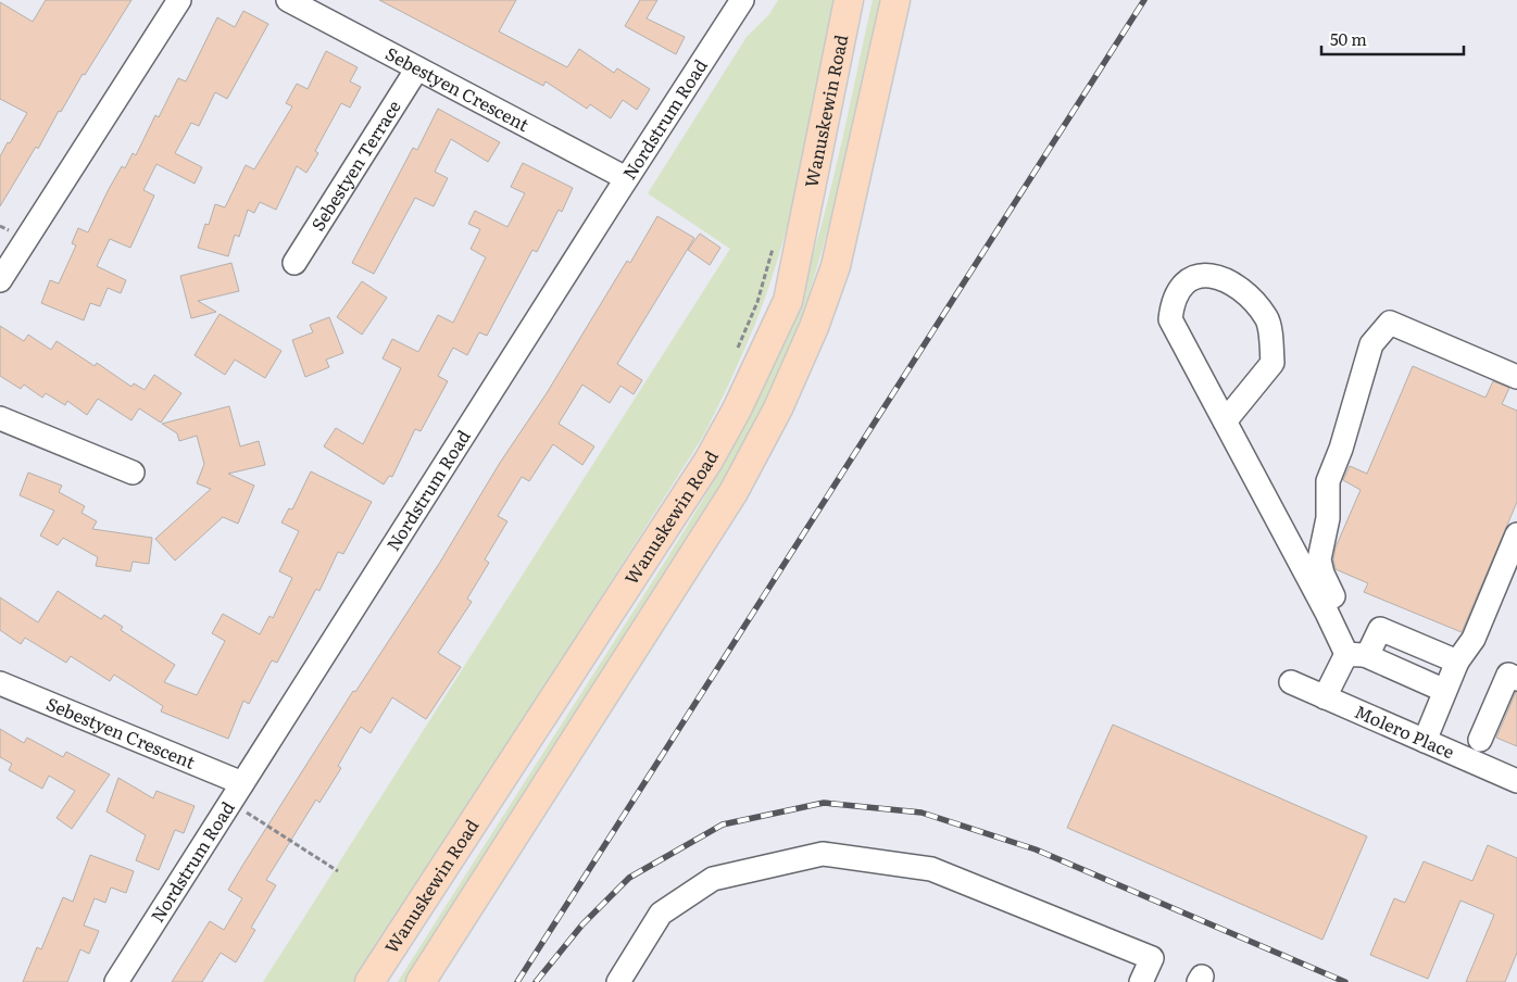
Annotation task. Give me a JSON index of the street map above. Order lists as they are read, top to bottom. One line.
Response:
{"streets":{"main road":["Wanuskewin Road"],"street":["Sebestyen Crescent","Nordstrum Road","Sebestyen Terrace","Molero Place"]},"crossings":[["Sebestyen Crescent","Nordstrum Road"],["Sebestyen Crescent","Sebestyen Terrace"]],"scale_bar":"50 m"}
